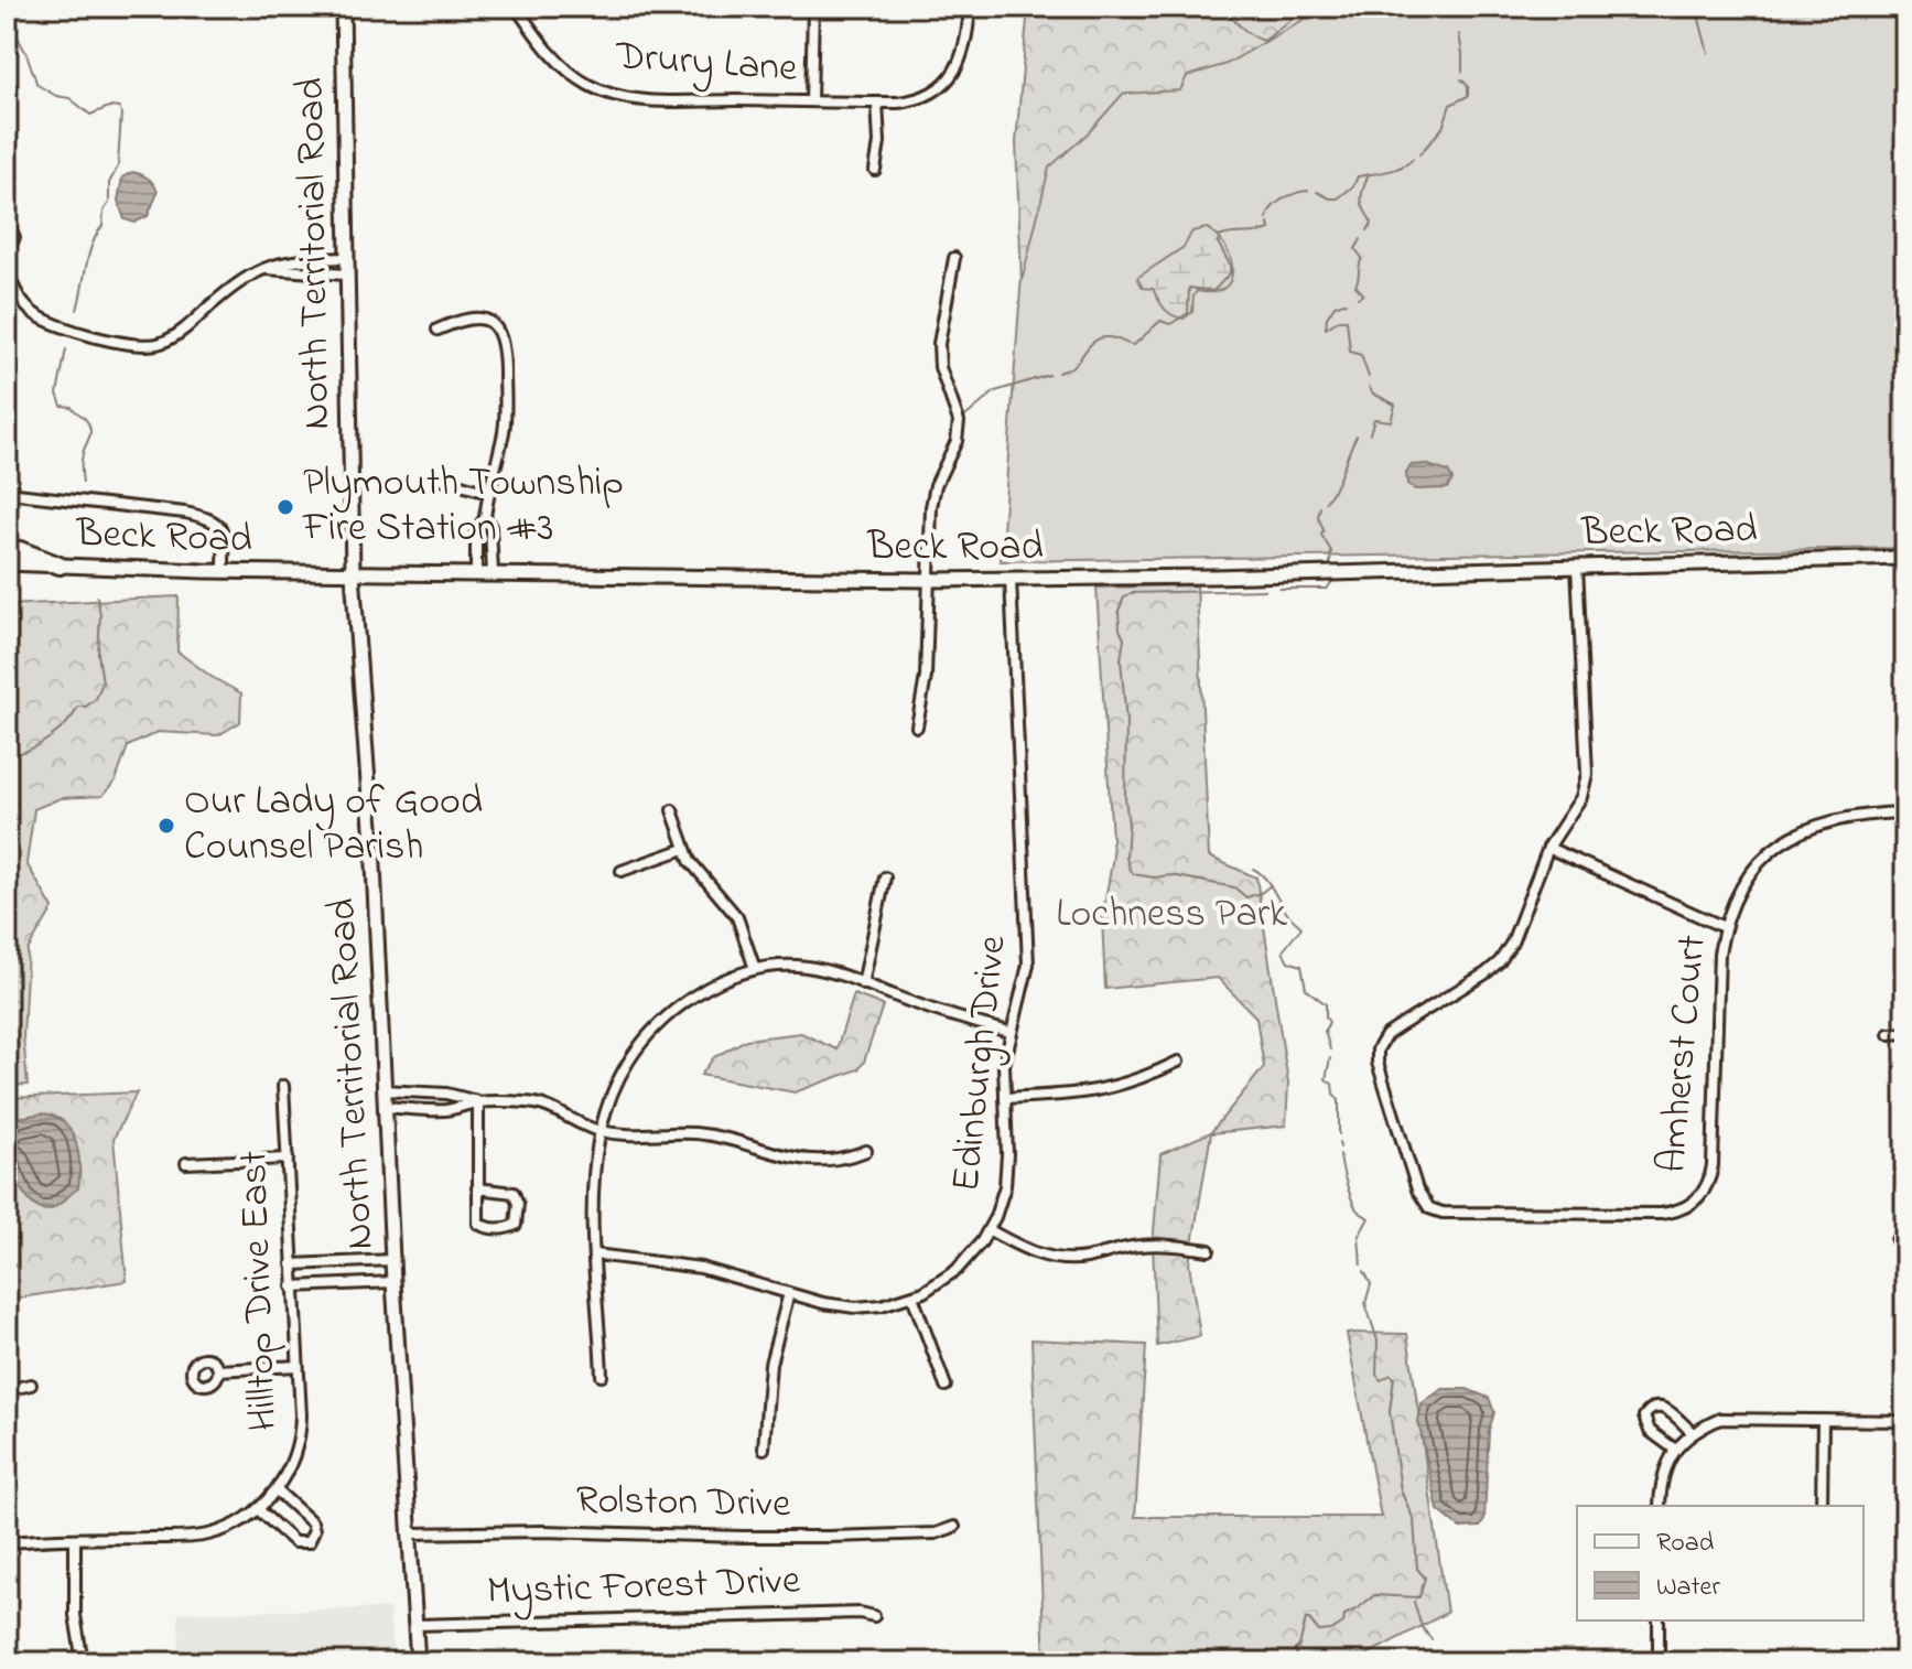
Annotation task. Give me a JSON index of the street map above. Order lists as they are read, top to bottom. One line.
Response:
{"streets":{"main road":["North Territorial Road","Beck Road"],"street":["Drury Lane","Amherst Court","Edinburgh Drive","Hilltop Drive East","Rolston Drive","Mystic Forest Drive"]},"crossings":[["North Territorial Road","Beck Road"],["North Territorial Road","Rolston Drive"],["North Territorial Road","Mystic Forest Drive"],["Beck Road","Amherst Court"],["Beck Road","Edinburgh Drive"]],"parks":["Lochness Park"],"places":["Plymouth Township Fire Station #3","Our Lady of Good Counsel Parish"],"legend":["Road","Water"]}
